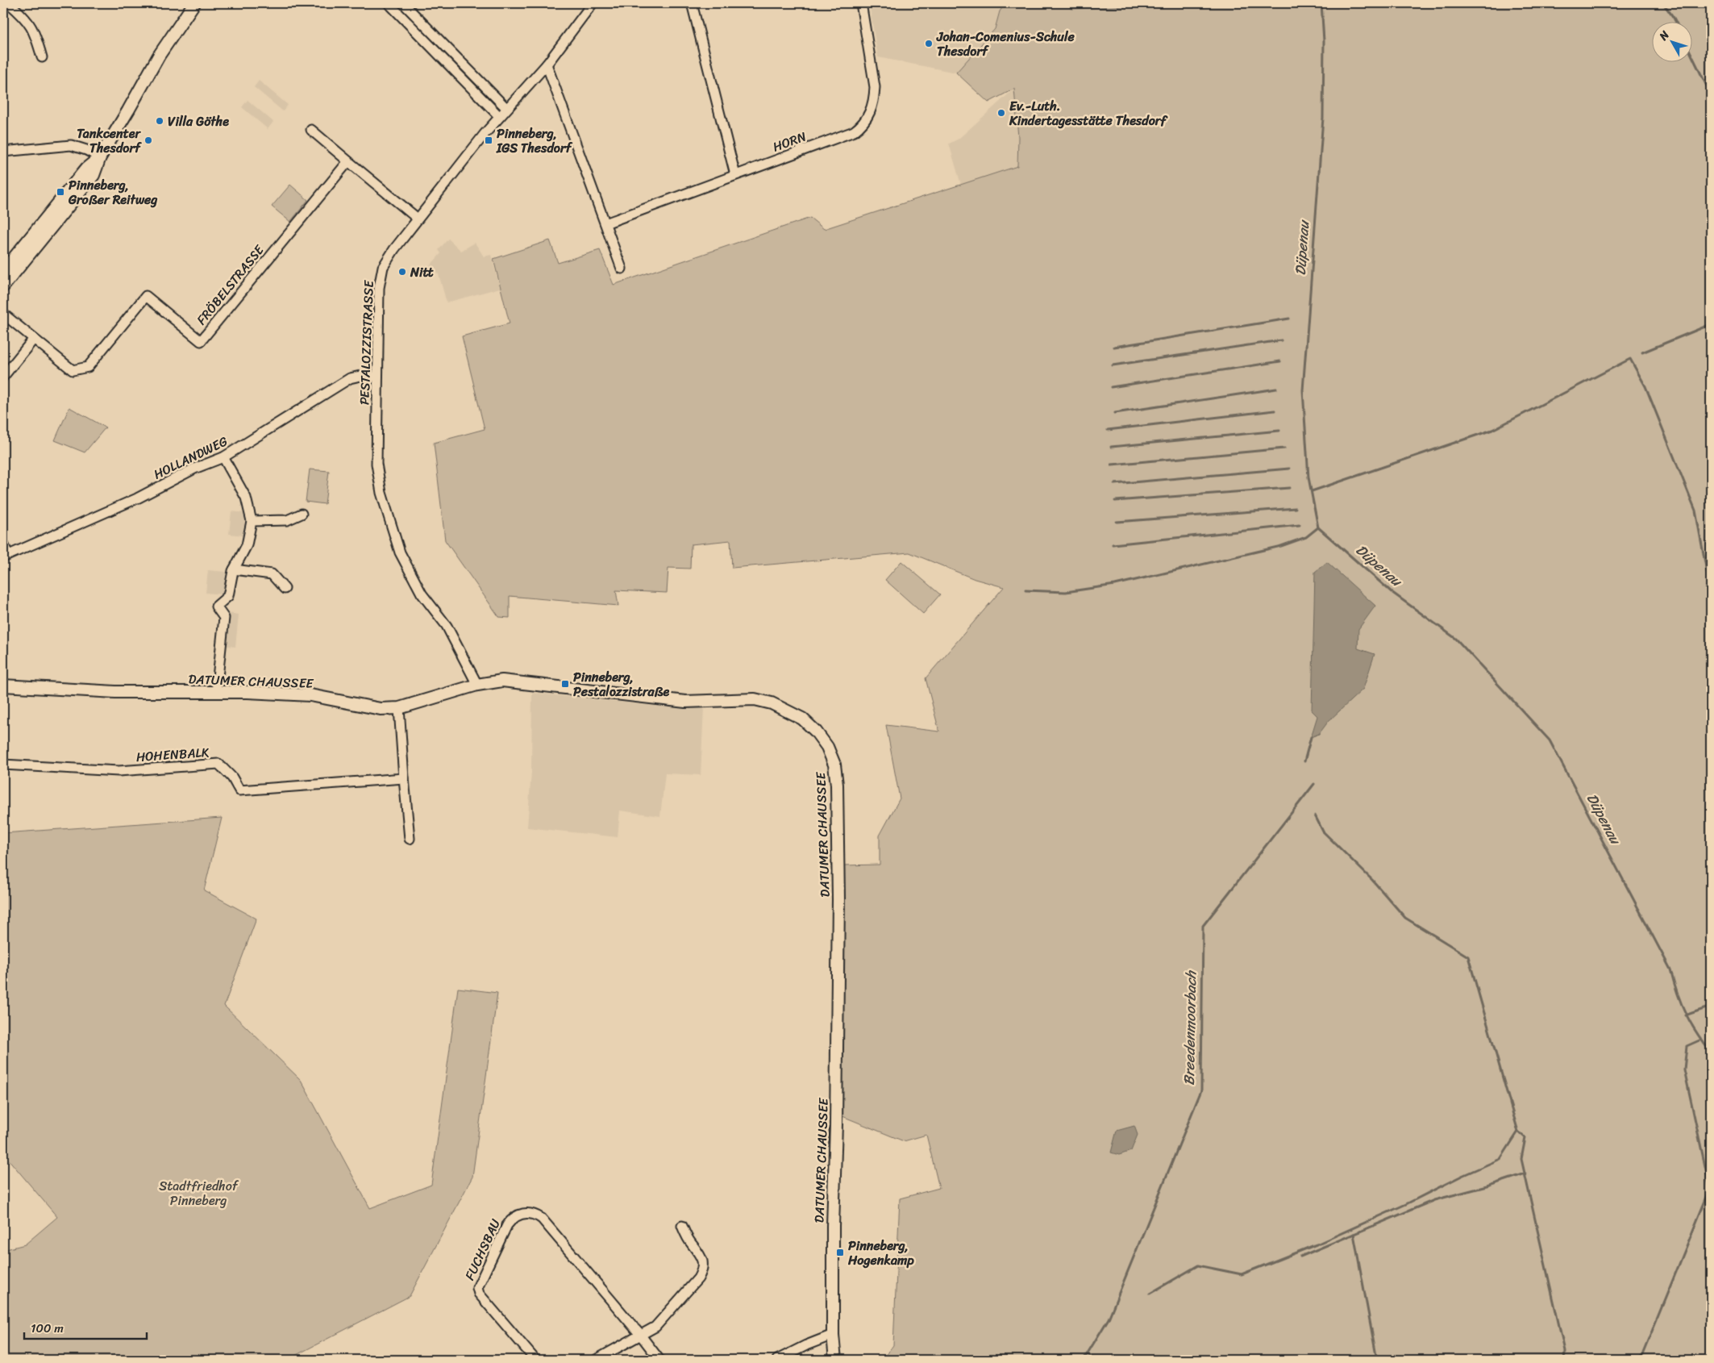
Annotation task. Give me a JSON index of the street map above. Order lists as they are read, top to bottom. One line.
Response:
{"streets":{"street":["HORN","FRÖBELSTRASSE","PESTALOZZISTRASSE","HOLLANDWEG","DATUMER CHAUSSEE","HOHENBALK","FUCHSBAU"]},"crossings":[["PESTALOZZISTRASSE","HOLLANDWEG"],["PESTALOZZISTRASSE","DATUMER CHAUSSEE"]],"water":["Düpenau","Breedenmoorbach"],"parks":["Stadtfriedhof Pinneberg"],"places":{"other":["Johan-Comenius-Schule Thesdorf","Ev.-Luth. Kindertagesstätte Thesdorf","Villa Göthe","Tankcenter Thesdorf","Nitt"],"transit":["Pinneberg, IGS Thesdorf","Pinneberg, Großer Reitweg","Pinneberg, Pestalozzistraße","Pinneberg, Hogenkamp"]},"scale_bar":"100 m","north":"top left"}
